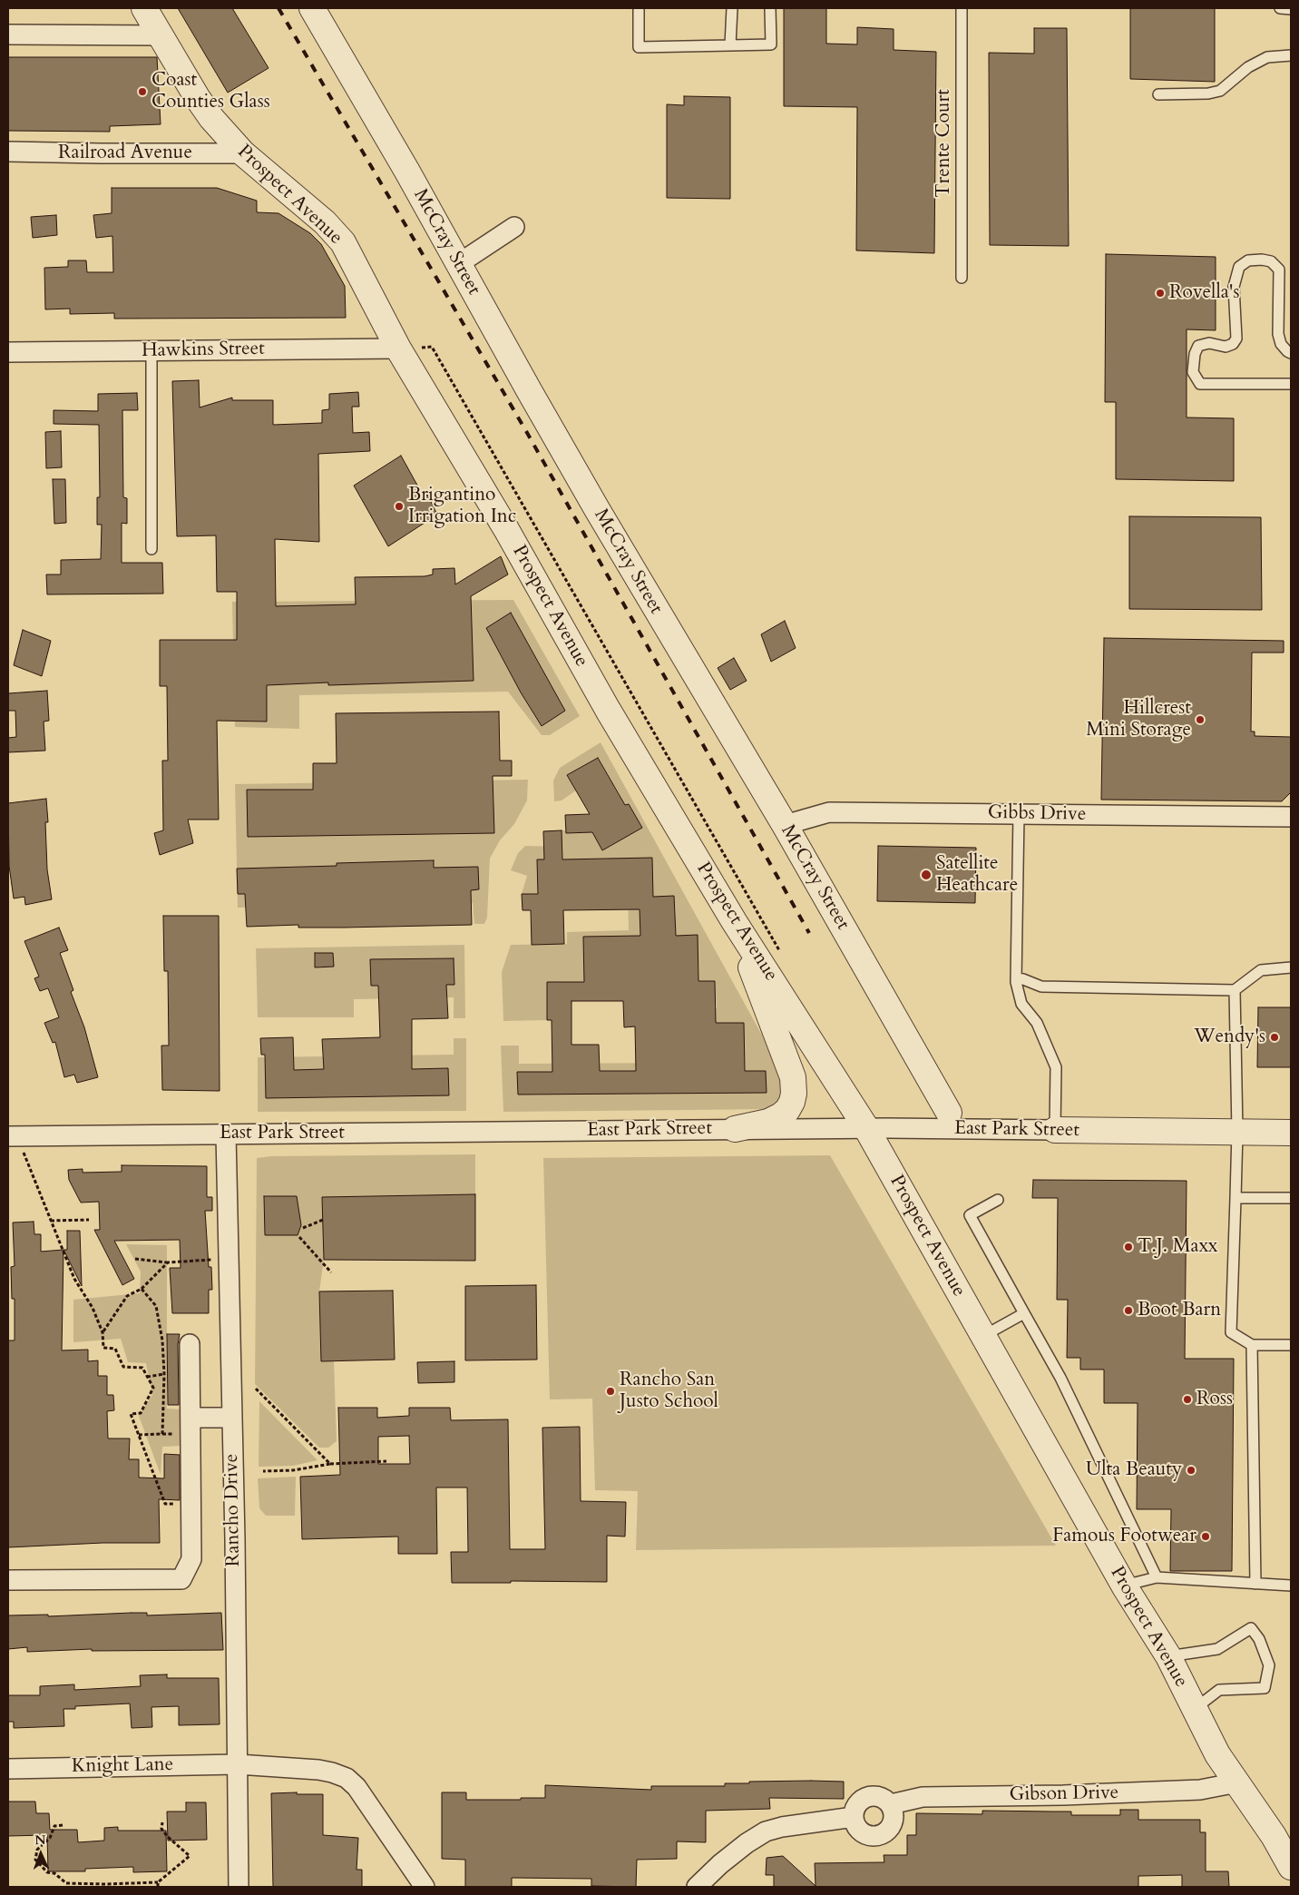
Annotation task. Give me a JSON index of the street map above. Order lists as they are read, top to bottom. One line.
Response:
{"streets":{"street":["Railroad Avenue","Prospect Avenue","McCray Street","Hawkins Street","Gibbs Drive","East Park Street","Rancho Drive","Knight Lane","Gibson Drive"],"lane":["Trente Court"]},"crossings":[["Railroad Avenue","Prospect Avenue"],["Prospect Avenue","Hawkins Street"],["Prospect Avenue","East Park Street"],["Prospect Avenue","Gibson Drive"],["McCray Street","Gibbs Drive"],["East Park Street","Rancho Drive"],["Rancho Drive","Knight Lane"]],"places":["Coast Counties Glass","Rovella's","Brigantino Irrigation Inc","Hillcrest Mini Storage","Satellite Heathcare","Wendy's","T.J. Maxx","Boot Barn","Rancho San Justo School","Ross","Ulta Beauty","Famous Footwear"],"north":"top"}
